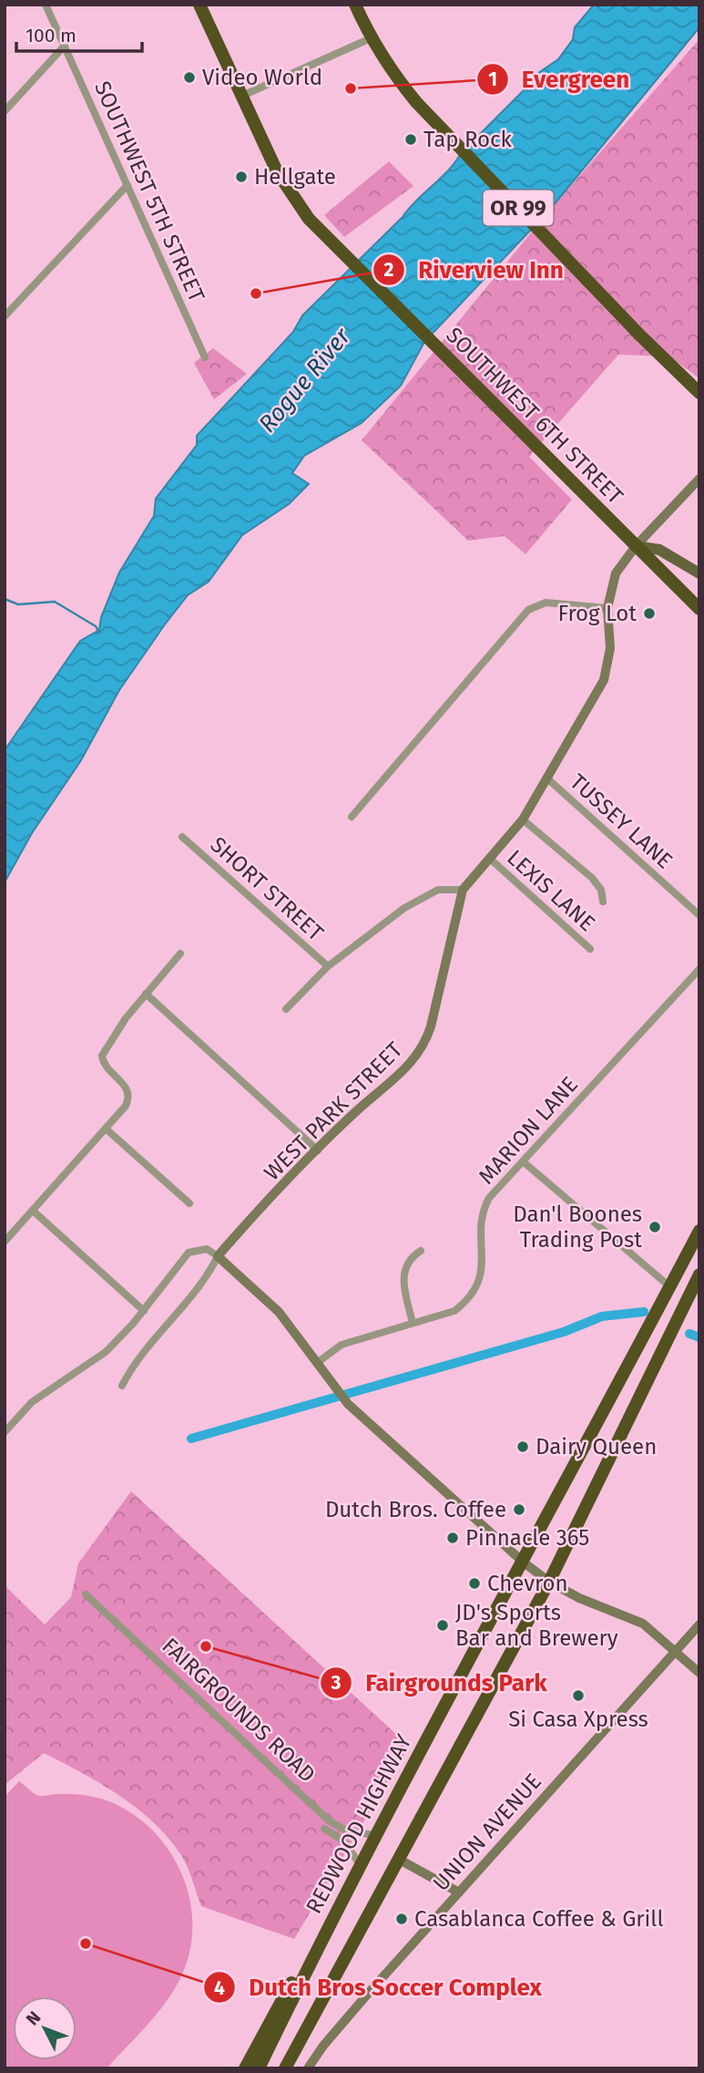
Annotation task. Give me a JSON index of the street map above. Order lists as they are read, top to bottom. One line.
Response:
{"streets":{"highway":["OR 99","SOUTHWEST 6TH STREET","REDWOOD HIGHWAY"],"street":["SOUTHWEST 5TH STREET","TUSSEY LANE","SHORT STREET","LEXIS LANE","WEST PARK STREET","MARION LANE","FAIRGROUNDS ROAD","UNION AVENUE"]},"crossings":[["SOUTHWEST 6TH STREET","WEST PARK STREET"],["TUSSEY LANE","WEST PARK STREET"],["SHORT STREET","WEST PARK STREET"],["LEXIS LANE","WEST PARK STREET"],["FAIRGROUNDS ROAD","REDWOOD HIGHWAY"]],"water":["Rogue River"],"places":["Video World","Evergreen","Tap Rock","Hellgate","Riverview Inn","Frog Lot","Dan'l Boones Trading Post","Dairy Queen","Dutch Bros. Coffee","Pinnacle 365","Chevron","JD's Sports Bar and Brewery","Fairgrounds Park","Si Casa Xpress","Casablanca Coffee & Grill","Dutch Bros Soccer Complex"],"scale_bar":"100 m","north":"top left"}
